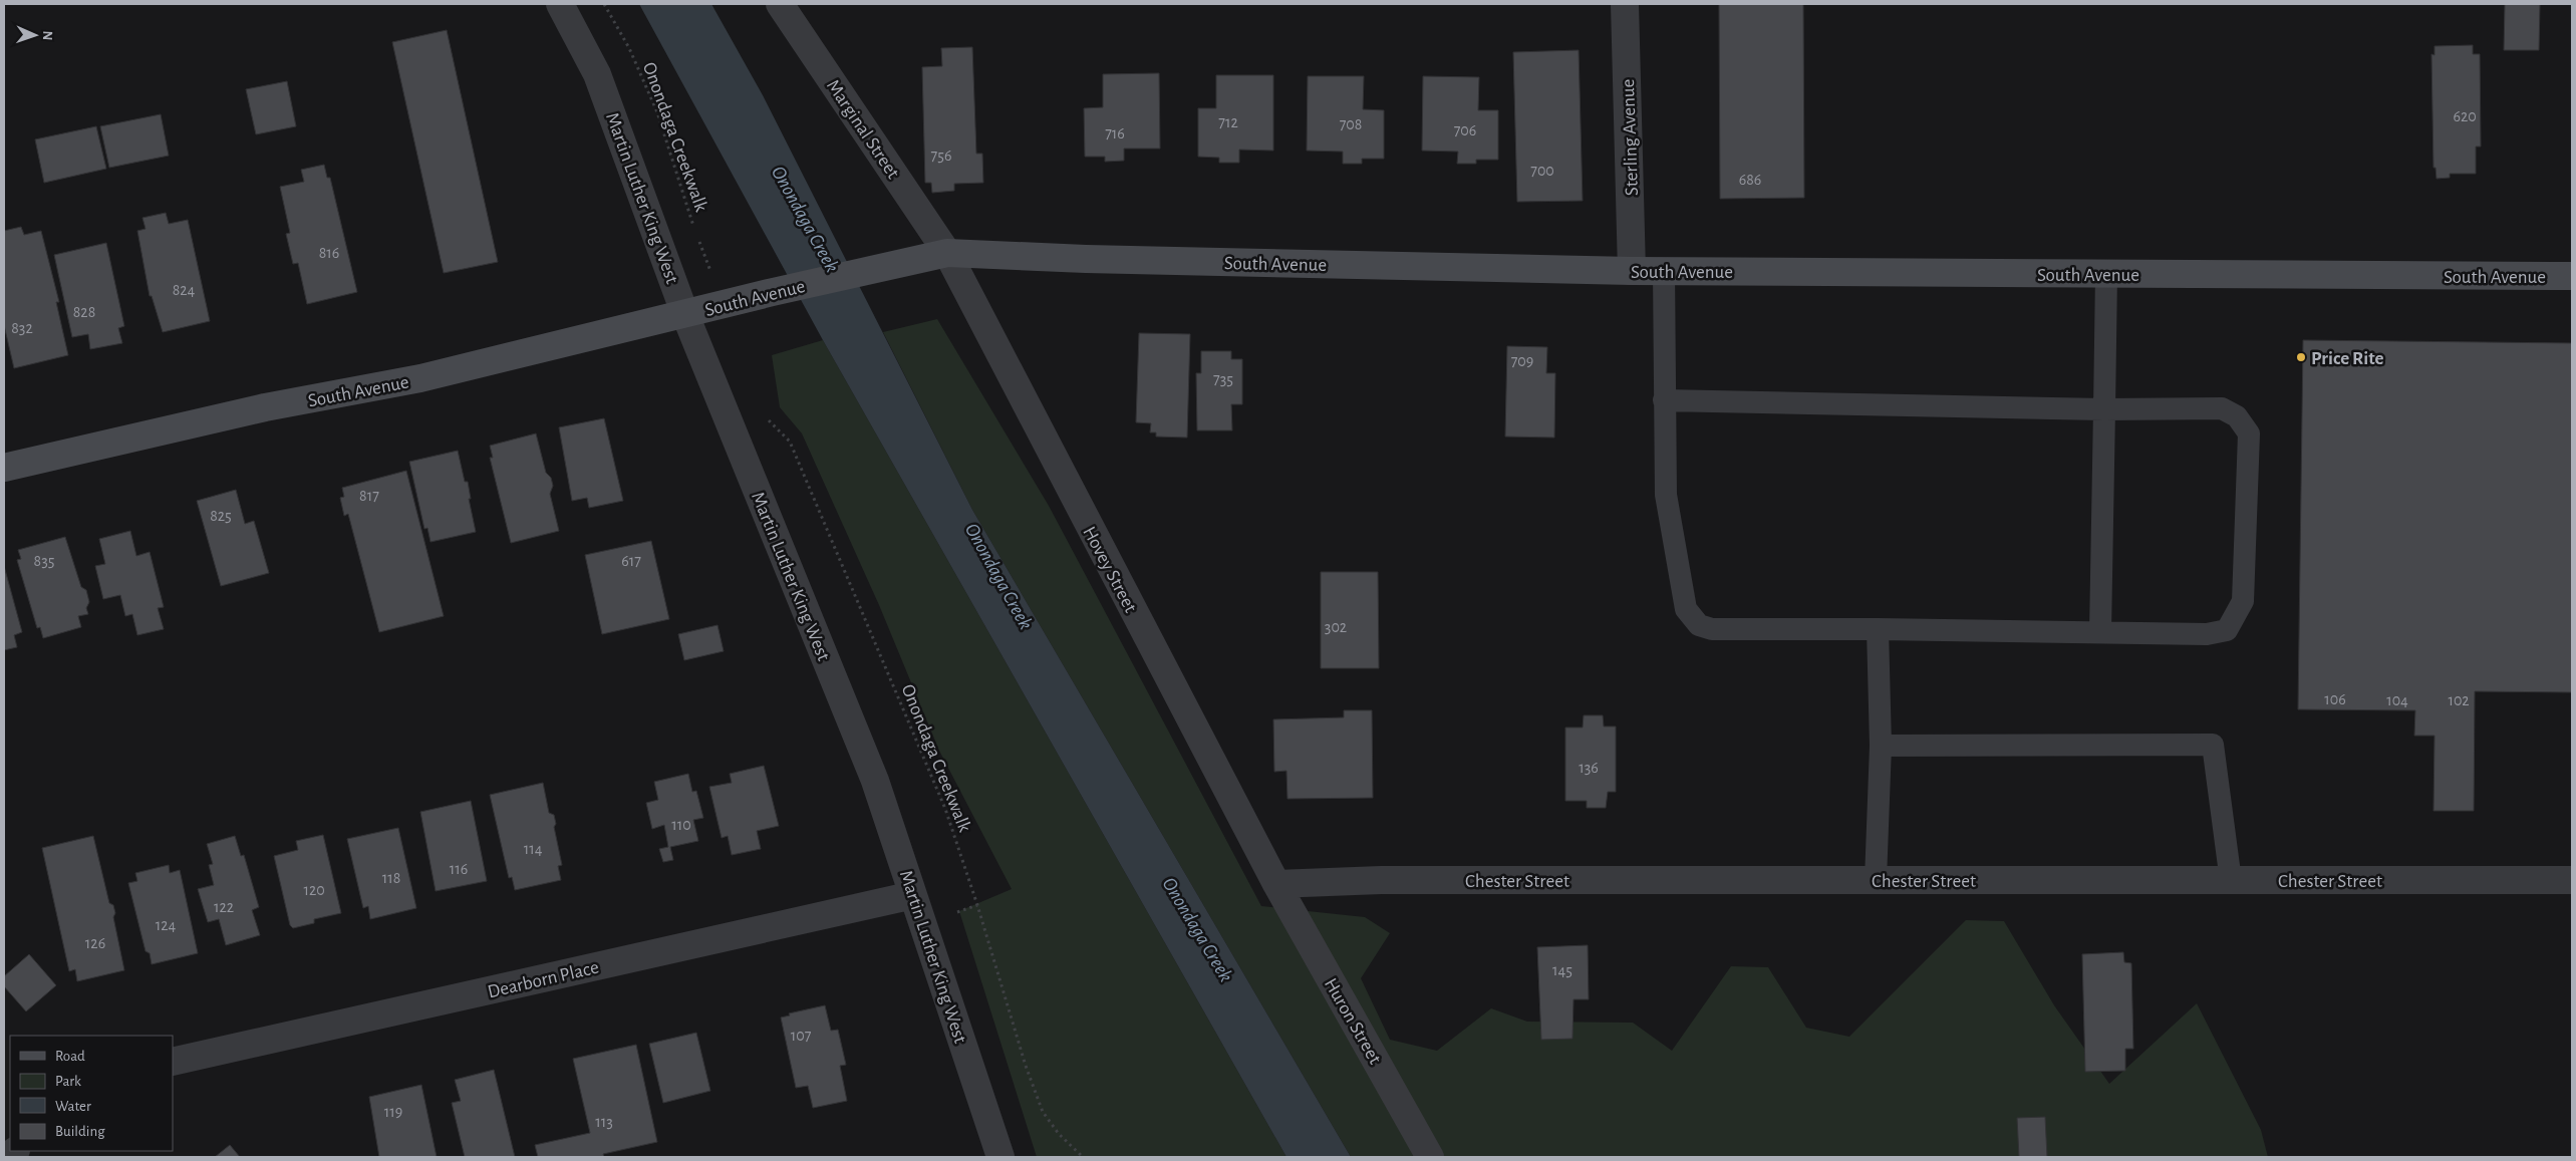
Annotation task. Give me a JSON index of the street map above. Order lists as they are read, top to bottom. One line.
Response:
{"streets":{"main road":["South Avenue"],"street":["Marginal Street","Sterling Avenue","Martin Luther King West","Hovey Street","Chester Street","Dearborn Place","Huron Street"],"path":["Onondaga Creekwalk"]},"crossings":[["Marginal Street","South Avenue"],["Marginal Street","Hovey Street"],["Sterling Avenue","South Avenue"],["Martin Luther King West","South Avenue"],["Martin Luther King West","Dearborn Place"],["South Avenue","Hovey Street"],["Hovey Street","Chester Street"],["Hovey Street","Huron Street"],["Chester Street","Huron Street"]],"water":["Onondaga Creek"],"places":["Price Rite"],"house_numbers":["620","712","708","706","716","756","700","686","816","824","828","832","709","735","817","825","835","617","302","106","104","102","136","110","114","116","118","120","122","124","126","145","107","119","113"],"legend":["Road","Park","Water","Building"],"north":"right"}
